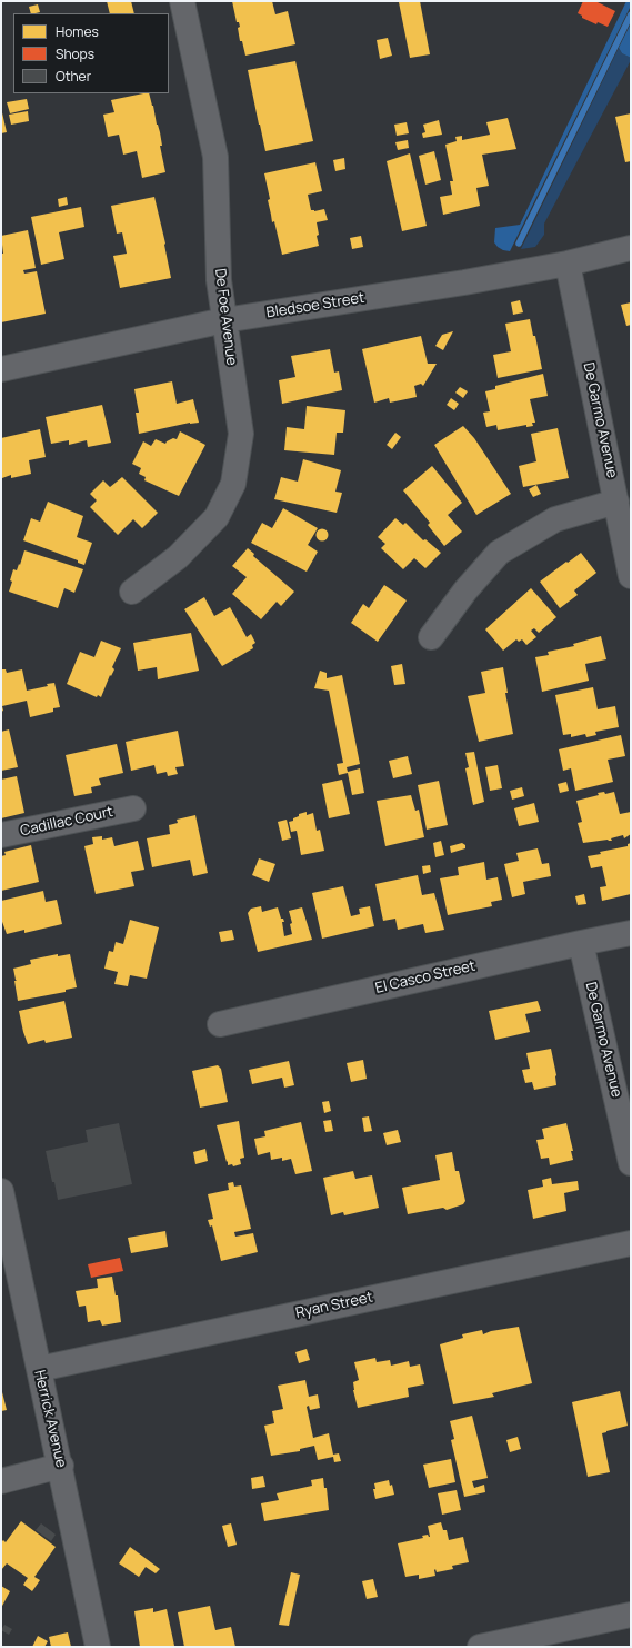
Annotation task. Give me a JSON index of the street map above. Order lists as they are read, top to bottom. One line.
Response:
{"streets":{"street":["Bledsoe Street","De Foe Avenue","De Garmo Avenue","Cadillac Court","El Casco Street","Ryan Street","Herrick Avenue"]},"crossings":[["Bledsoe Street","De Foe Avenue"],["Bledsoe Street","De Garmo Avenue"],["De Garmo Avenue","El Casco Street"],["Ryan Street","Herrick Avenue"]],"legend":["Homes","Shops","Other"]}
